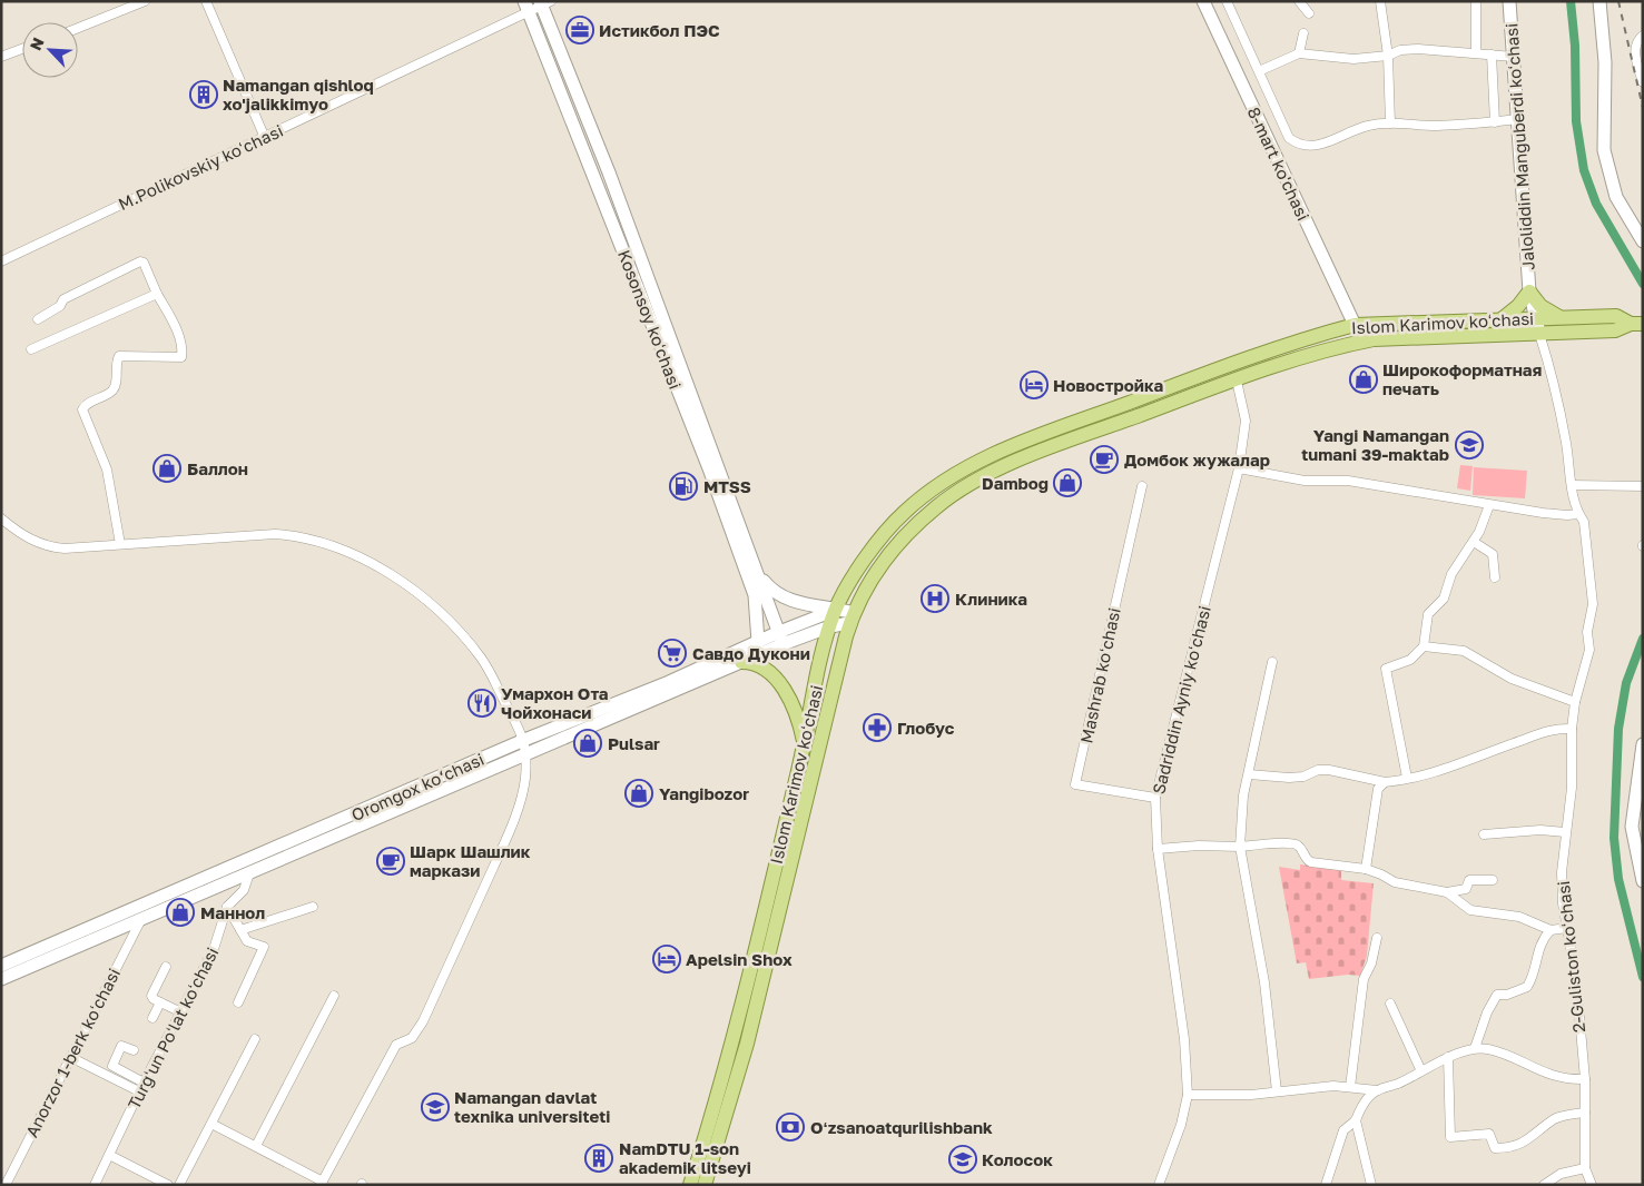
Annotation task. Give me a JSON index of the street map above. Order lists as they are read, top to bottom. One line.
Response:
{"streets":{"main road":["Jaloliddin Manguberdi koʻchasi","8-mart ko'chasi","Kosonsoy koʻchasi","Islom Karimov koʻchasi","Oromgox ko‘chasi"],"street":["M.Polikovskiy koʻchasi","Mashrab koʻchasi","Sadriddin Ayniy koʻchasi","2-Guliston koʻchasi","Turgʻun Poʻlat koʻchasi","Anorzor 1-berk koʻchasi"]},"crossings":[["Jaloliddin Manguberdi koʻchasi","Islom Karimov koʻchasi"],["Jaloliddin Manguberdi koʻchasi","2-Guliston koʻchasi"],["8-mart ko'chasi","Islom Karimov koʻchasi"],["M.Polikovskiy koʻchasi","Kosonsoy koʻchasi"],["Kosonsoy koʻchasi","Oromgox ko‘chasi"],["Islom Karimov koʻchasi","Sadriddin Ayniy koʻchasi"],["Islom Karimov koʻchasi","Oromgox ko‘chasi"],["Islom Karimov koʻchasi","2-Guliston koʻchasi"],["Mashrab koʻchasi","Sadriddin Ayniy koʻchasi"],["Oromgox ko‘chasi","Turgʻun Poʻlat koʻchasi"],["Oromgox ko‘chasi","Anorzor 1-berk koʻchasi"]],"places":{"office":["Истикбол ПЭС"],"building":["Namangan qishloq xo'jalikkimyo","NamDTU 1-son akademik litseyi"],"shop":["Широкоформатная печать","Баллон","Dambog","Pulsar","Yangibozor","Маннол"],"hotel":["Новостройка","Apelsin Shox"],"school or university":["Yangi Namangan tumani 39-maktab","Namangan davlat texnika universiteti","Колосок"],"cafe":["Домбок жужалар","Шарк Шашлик маркази"],"fuel station":["MTSS"],"hospital":["Клиника"],"supermarket":["Савдо Дукони"],"restaurant":["Умархон Ота Чойхонаси"],"pharmacy":["Глобус"],"bank":["Oʻzsanoatqurilishbank"]},"north":"top left"}
